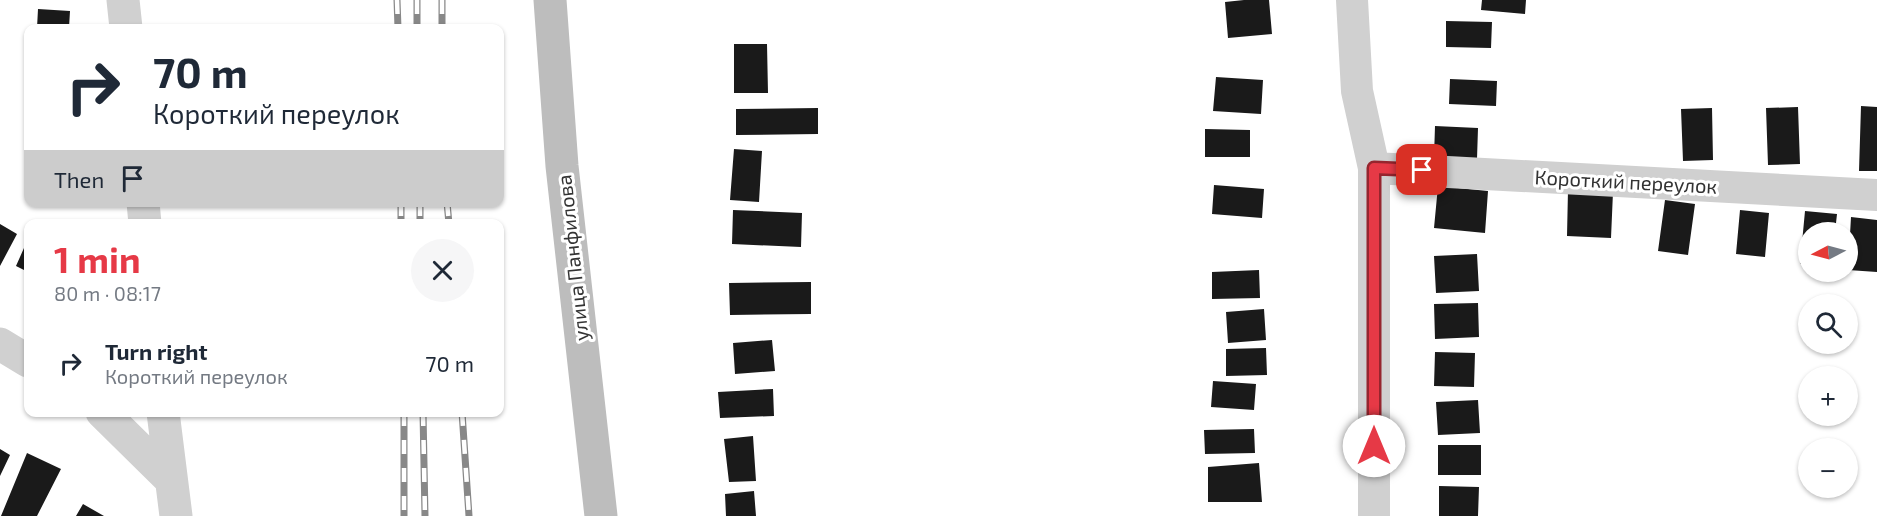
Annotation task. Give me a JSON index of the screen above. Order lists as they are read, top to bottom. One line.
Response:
{"streets":{"main road":["улица Панфилова"],"street":["Короткий переулок"]},"north":"left","page":{"turn":["70 m","Короткий переулок"],"then":"Then","heading":["1 min","80 m · 08:17"],"map_buttons":["+","−"],"list":[{"name":"Turn right","note":"Короткий переулок","value":"70 m"}]}}
